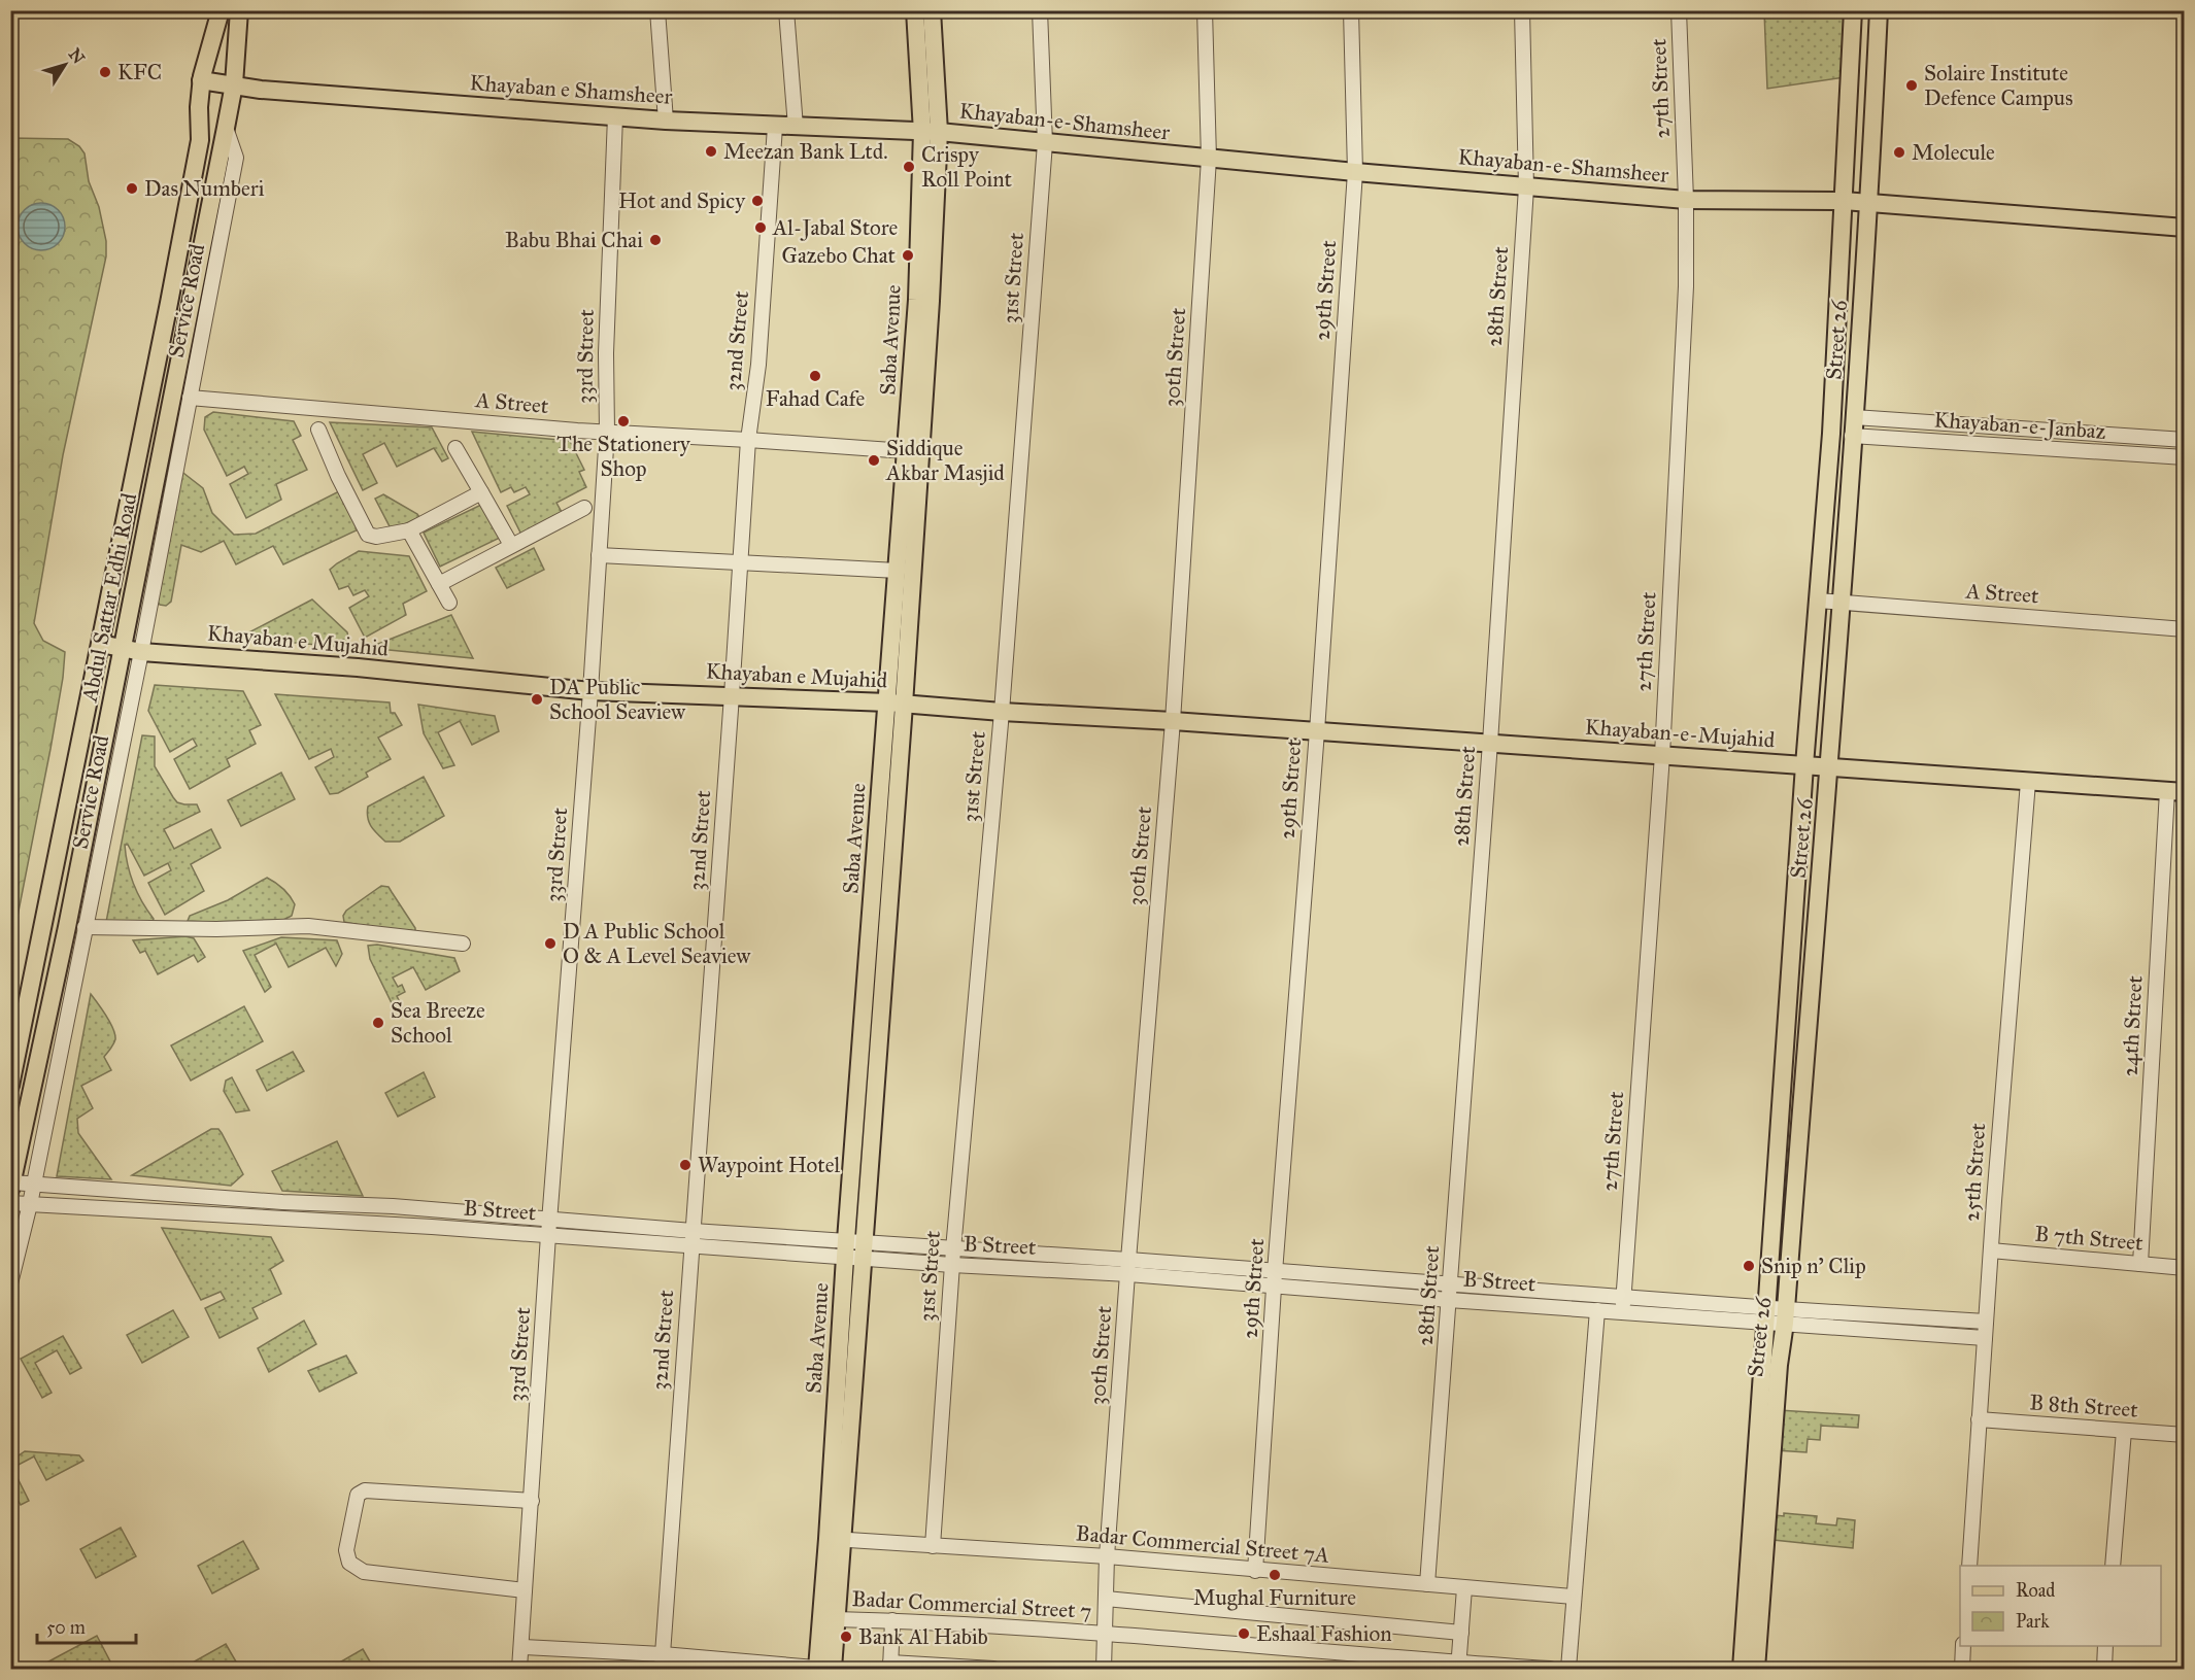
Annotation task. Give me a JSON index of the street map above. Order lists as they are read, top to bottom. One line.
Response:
{"streets":{"main road":["Khayaban e Shamsheer","Khayaban-e-Shamsheer","Saba Avenue","Street 26","Abdul Sattar Edhi Road","Khayaban e Mujahid","Khayaban-e-Mujahid"],"street":["27th Street","31st Street","29th Street","28th Street","Service Road","32nd Street","33rd Street","30th Street","A Street","Khayaban-e-Janbaz","24th Street","25th Street","B Street","B 7th Street","B 8th Street","Badar Commercial Street 7A","Badar Commercial Street 7"]},"crossings":[["27th Street","Khayaban-e-Shamsheer"],["27th Street","Khayaban-e-Mujahid"],["27th Street","B Street"],["Khayaban e Shamsheer","Khayaban-e-Shamsheer"],["Khayaban e Shamsheer","Saba Avenue"],["Khayaban e Shamsheer","32nd Street"],["Khayaban e Shamsheer","33rd Street"],["Khayaban e Shamsheer","Abdul Sattar Edhi Road"],["Khayaban-e-Shamsheer","31st Street"],["Khayaban-e-Shamsheer","29th Street"],["Khayaban-e-Shamsheer","28th Street"],["Khayaban-e-Shamsheer","Saba Avenue"],["Khayaban-e-Shamsheer","Street 26"],["Khayaban-e-Shamsheer","30th Street"],["31st Street","Khayaban e Mujahid"],["31st Street","B Street"],["31st Street","Badar Commercial Street 7A"],["29th Street","Khayaban-e-Mujahid"],["29th Street","B Street"],["29th Street","Badar Commercial Street 7A"],["28th Street","Khayaban-e-Mujahid"],["28th Street","B Street"],["28th Street","Badar Commercial Street 7A"],["Service Road","A Street"],["Service Road","Abdul Sattar Edhi Road"],["Service Road","Khayaban e Mujahid"],["Service Road","B Street"],["Saba Avenue","A Street"],["Saba Avenue","Khayaban e Mujahid"],["Saba Avenue","B Street"],["Saba Avenue","Badar Commercial Street 7A"],["Saba Avenue","Badar Commercial Street 7"],["Street 26","A Street"],["Street 26","Khayaban-e-Janbaz"],["Street 26","Khayaban-e-Mujahid"],["Street 26","B Street"],["32nd Street","A Street"],["32nd Street","Khayaban e Mujahid"],["32nd Street","B Street"],["33rd Street","A Street"],["33rd Street","Khayaban e Mujahid"],["33rd Street","B Street"],["30th Street","Khayaban e Mujahid"],["30th Street","Khayaban-e-Mujahid"],["30th Street","B Street"],["30th Street","Badar Commercial Street 7A"],["30th Street","Badar Commercial Street 7"],["Abdul Sattar Edhi Road","Khayaban e Mujahid"],["Abdul Sattar Edhi Road","B Street"],["Khayaban e Mujahid","Khayaban-e-Mujahid"],["Khayaban-e-Mujahid","24th Street"],["Khayaban-e-Mujahid","25th Street"],["24th Street","B 7th Street"],["25th Street","B Street"],["25th Street","B 7th Street"],["25th Street","B 8th Street"]],"places":["KFC","Solaire Institute Defence Campus","Meezan Bank Ltd.","Molecule","Crispy Roll Point","Das Numberi","Hot and Spicy","Al-Jabal Store","Babu Bhai Chai","Gazebo Chat","Fahad Cafe","The Stationery Shop","Siddique Akbar Masjid","DA Public School Seaview","D A Public School O & A Level Seaview","Sea Breeze School","Waypoint Hotel","Snip n' Clip","Mughal Furniture","Eshaal Fashion","Bank Al Habib"],"legend":["Road","Park"],"scale_bar":"50 m","north":"top right"}
